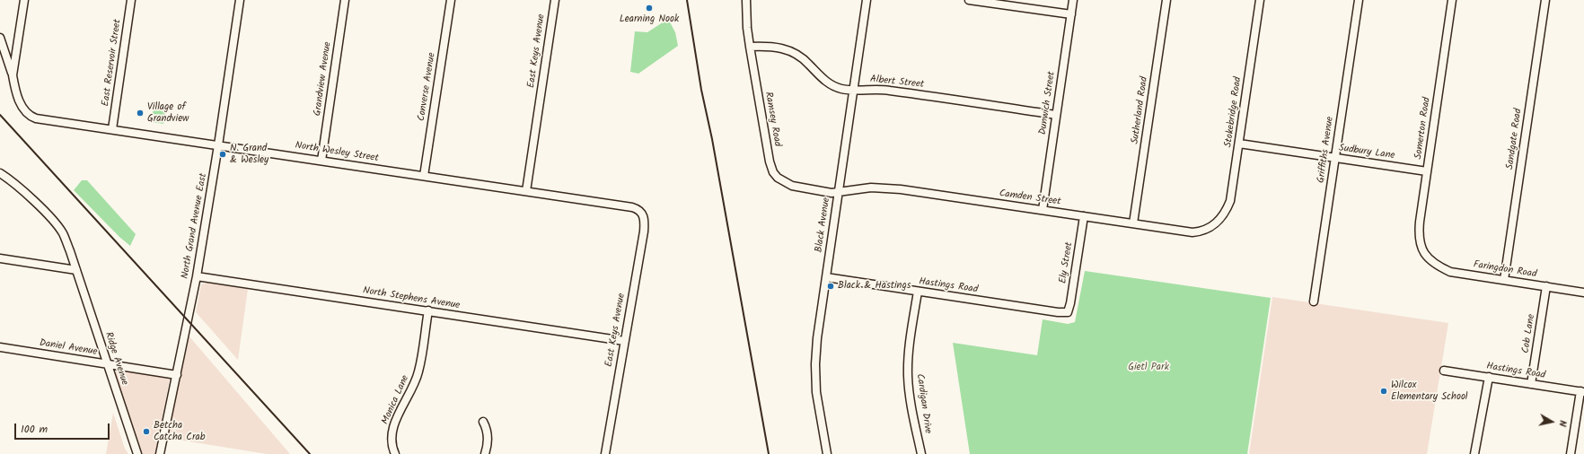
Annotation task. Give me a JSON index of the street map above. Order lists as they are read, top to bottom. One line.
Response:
{"streets":{"street":["East Keys Avenue","East Reservoir Street","Grandview Avenue","Albert Street","Converse Avenue","Dunwich Street","Sutherland Road","Stokebridge Road","Ramsey Road","Somerton Road","Sandgate Road","Griffiths Avenue","North Wesley Street","Sudbury Lane","Camden Street","Black Avenue","North Grand Avenue East","Ely Street","Faringdon Road","Hastings Road","North Stephens Avenue","Cob Lane","Daniel Avenue","Ridge Avenue","Monica Lane","Cardigan Drive"]},"crossings":[["East Keys Avenue","North Wesley Street"],["East Keys Avenue","North Stephens Avenue"],["East Reservoir Street","North Wesley Street"],["Grandview Avenue","North Wesley Street"],["Albert Street","Dunwich Street"],["Albert Street","Ramsey Road"],["Albert Street","Black Avenue"],["Converse Avenue","North Wesley Street"],["Dunwich Street","Camden Street"],["Sutherland Road","Camden Street"],["Stokebridge Road","Sudbury Lane"],["Stokebridge Road","Camden Street"],["Ramsey Road","Camden Street"],["Ramsey Road","Black Avenue"],["Somerton Road","Sudbury Lane"],["Somerton Road","Faringdon Road"],["Sandgate Road","Faringdon Road"],["Griffiths Avenue","Sudbury Lane"],["North Wesley Street","North Grand Avenue East"],["Camden Street","Black Avenue"],["Camden Street","Ely Street"],["Black Avenue","Hastings Road"],["North Grand Avenue East","North Stephens Avenue"],["North Grand Avenue East","Daniel Avenue"],["Ely Street","Hastings Road"],["Faringdon Road","Cob Lane"],["Hastings Road","Cob Lane"],["Hastings Road","Cardigan Drive"],["North Stephens Avenue","Monica Lane"],["Daniel Avenue","Ridge Avenue"]],"parks":["Gietl Park"],"places":["Learning Nook","Village of Grandview","N. Grand & Wesley","Black & Hastings","Wilcox Elementary School","Betcha Catcha Crab"],"scale_bar":"100 m","north":"right"}
